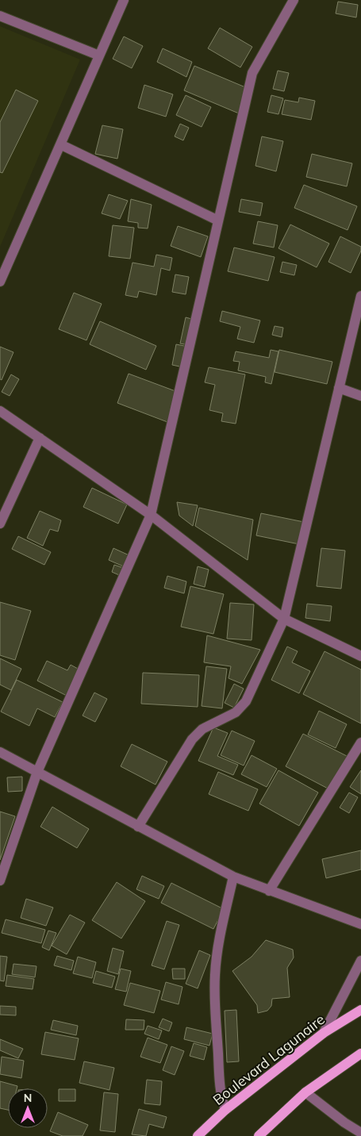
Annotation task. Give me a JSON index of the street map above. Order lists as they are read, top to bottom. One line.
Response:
{"streets":{"main road":["Boulevard Lagunaire"]},"north":"top"}
